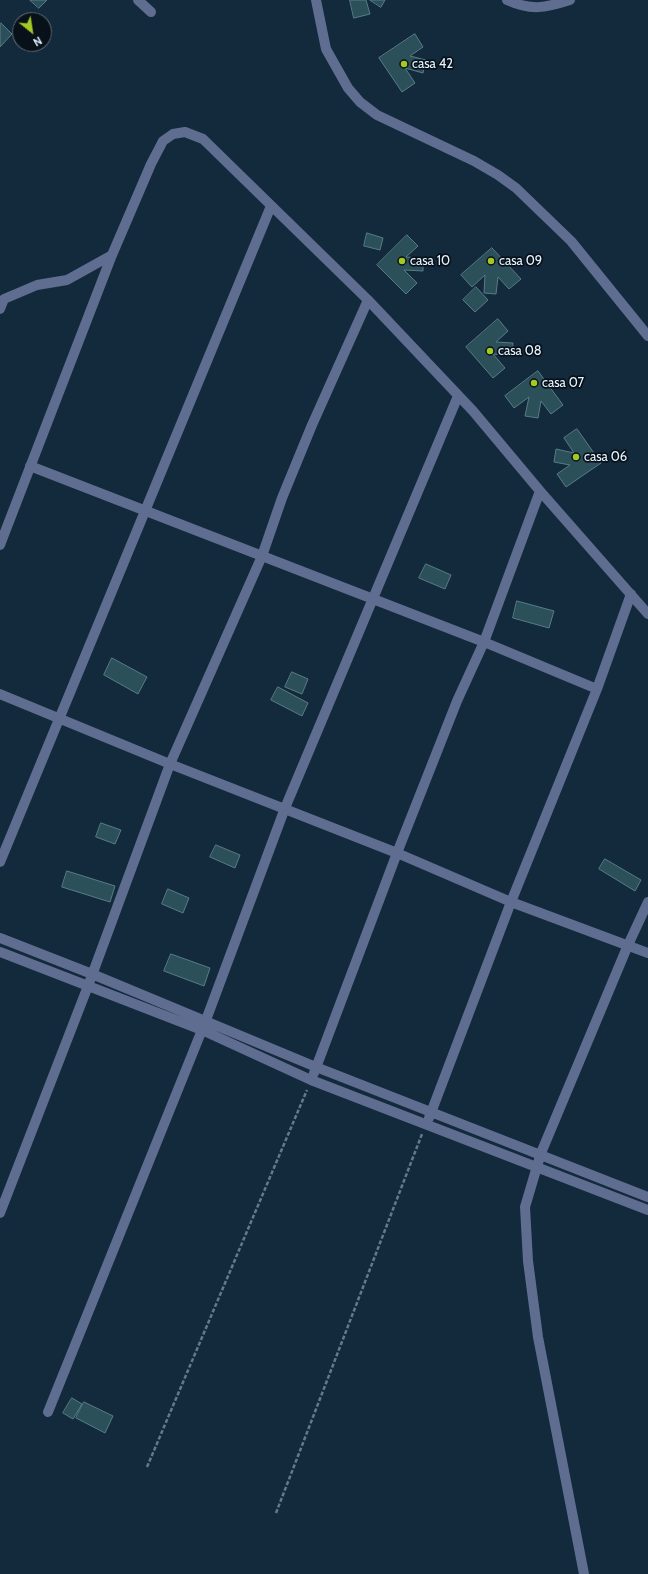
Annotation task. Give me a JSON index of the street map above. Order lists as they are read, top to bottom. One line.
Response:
{"places":["casa 42","casa 10","casa 09","casa 08","casa 07","casa 06"],"north":"bottom right"}
